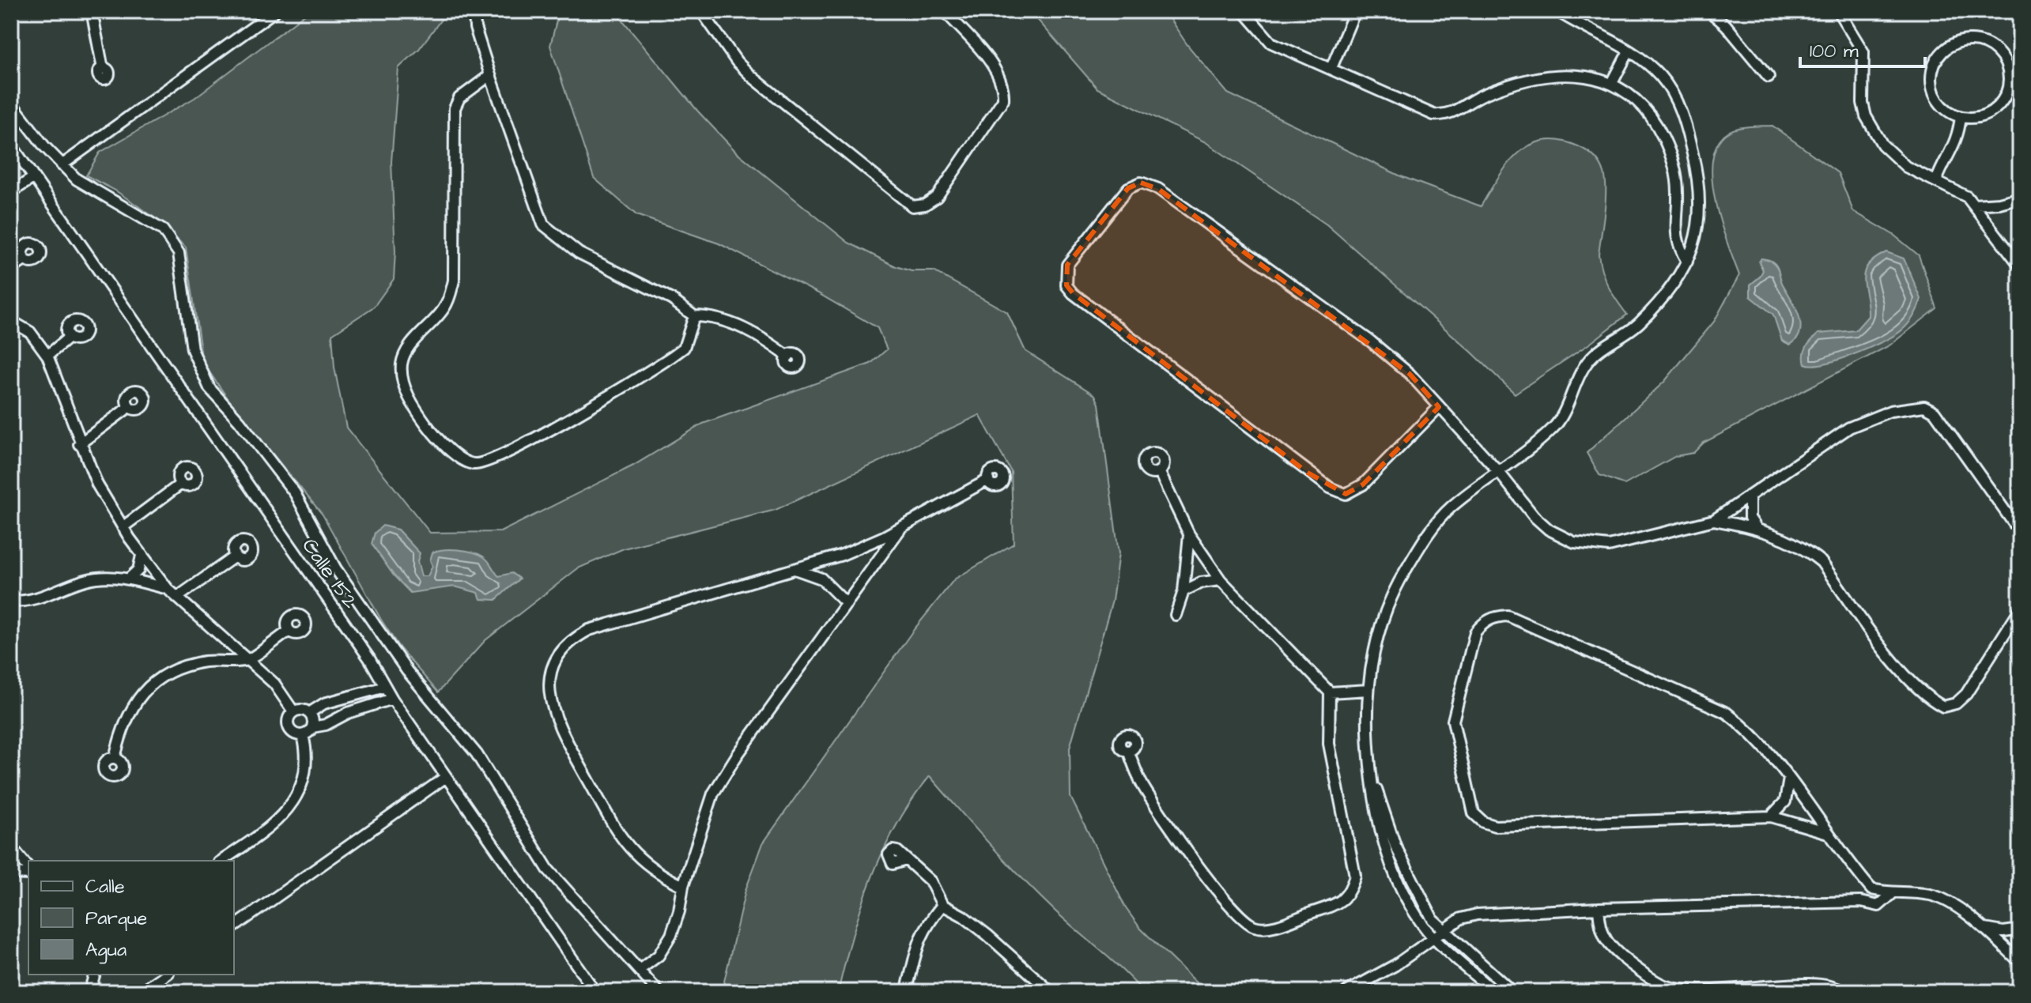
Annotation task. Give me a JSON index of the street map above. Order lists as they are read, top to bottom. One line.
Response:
{"streets":{"street":["Calle 152"]},"legend":["Calle","Parque","Agua"],"scale_bar":"100 m"}
